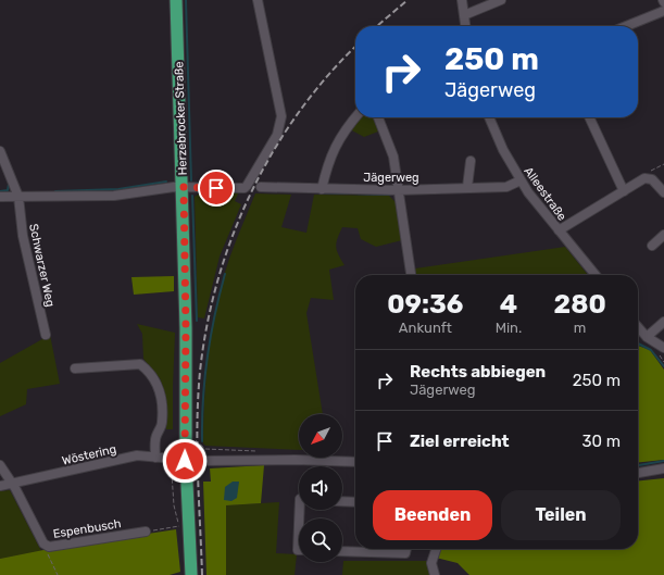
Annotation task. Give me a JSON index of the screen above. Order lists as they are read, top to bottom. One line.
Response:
{"streets":{"main road":["Herzebrocker Straße"],"street":["Jägerweg","Alleestraße","Schwarzer Weg","Wöstering","Espenbusch"]},"crossings":[["Herzebrocker Straße","Wöstering"],["Jägerweg","Alleestraße"],["Wöstering","Espenbusch"]],"north":"bottom left","page":{"turn":["250 m","Jägerweg"],"eta":["09:36","Ankunft","4","Min.","280","m"],"list":[{"name":"Rechts abbiegen","note":"Jägerweg","value":"250 m"},{"name":"Ziel erreicht","value":"30 m"}],"buttons":["Beenden","Teilen"]}}
